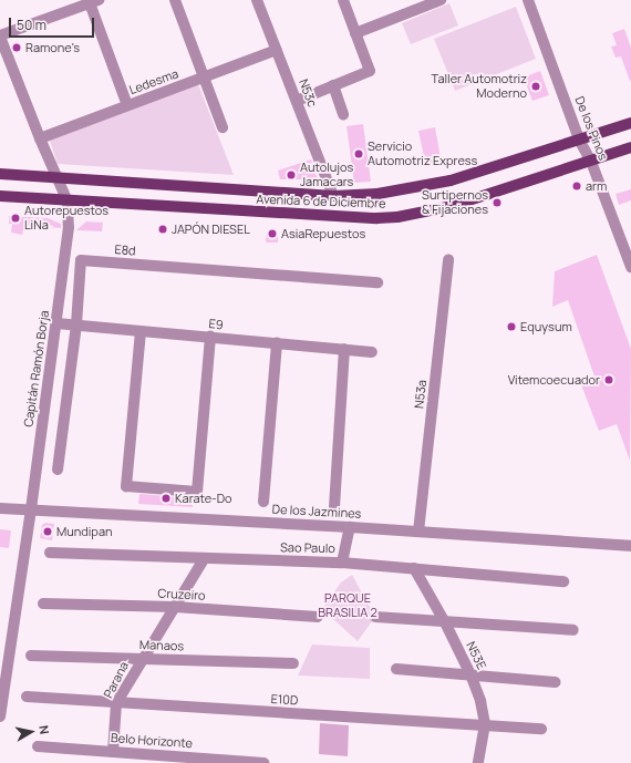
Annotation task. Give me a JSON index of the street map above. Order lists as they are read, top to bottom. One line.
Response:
{"streets":{"main road":["Avenida 6 de Diciembre"],"street":["Ledesma","N53c","De los Pinos","E8d","E9","Capitán Ramón Borja","N53a","De los Jazmines","Sao Paulo","Cruzeiro","Manaos","N53E","Parana","E10D","Belo Horizonte"]},"crossings":[["Ledesma","N53c"],["Ledesma","Capitán Ramón Borja"],["N53c","Avenida 6 de Diciembre"],["De los Pinos","Avenida 6 de Diciembre"],["Avenida 6 de Diciembre","Capitán Ramón Borja"],["E8d","E9"],["E9","Capitán Ramón Borja"],["Capitán Ramón Borja","De los Jazmines"],["N53a","De los Jazmines"],["Sao Paulo","N53E"],["Sao Paulo","Parana"],["Cruzeiro","Parana"],["Manaos","Parana"],["N53E","E10D"],["Parana","E10D"],["Parana","Belo Horizonte"]],"parks":["PARQUE BRASILIA 2"],"places":["Ramone's","Taller Automotriz Moderno","Servicio Automotriz Express","Autolujos Jamacars","arm","Surtipernos & Fijaciones","Autorepuestos LiNa","JAPÓN DIESEL","AsiaRepuestos","Equysum","Vitemcoecuador","Karate-Do","Mundipan"],"scale_bar":"50 m","north":"right"}
